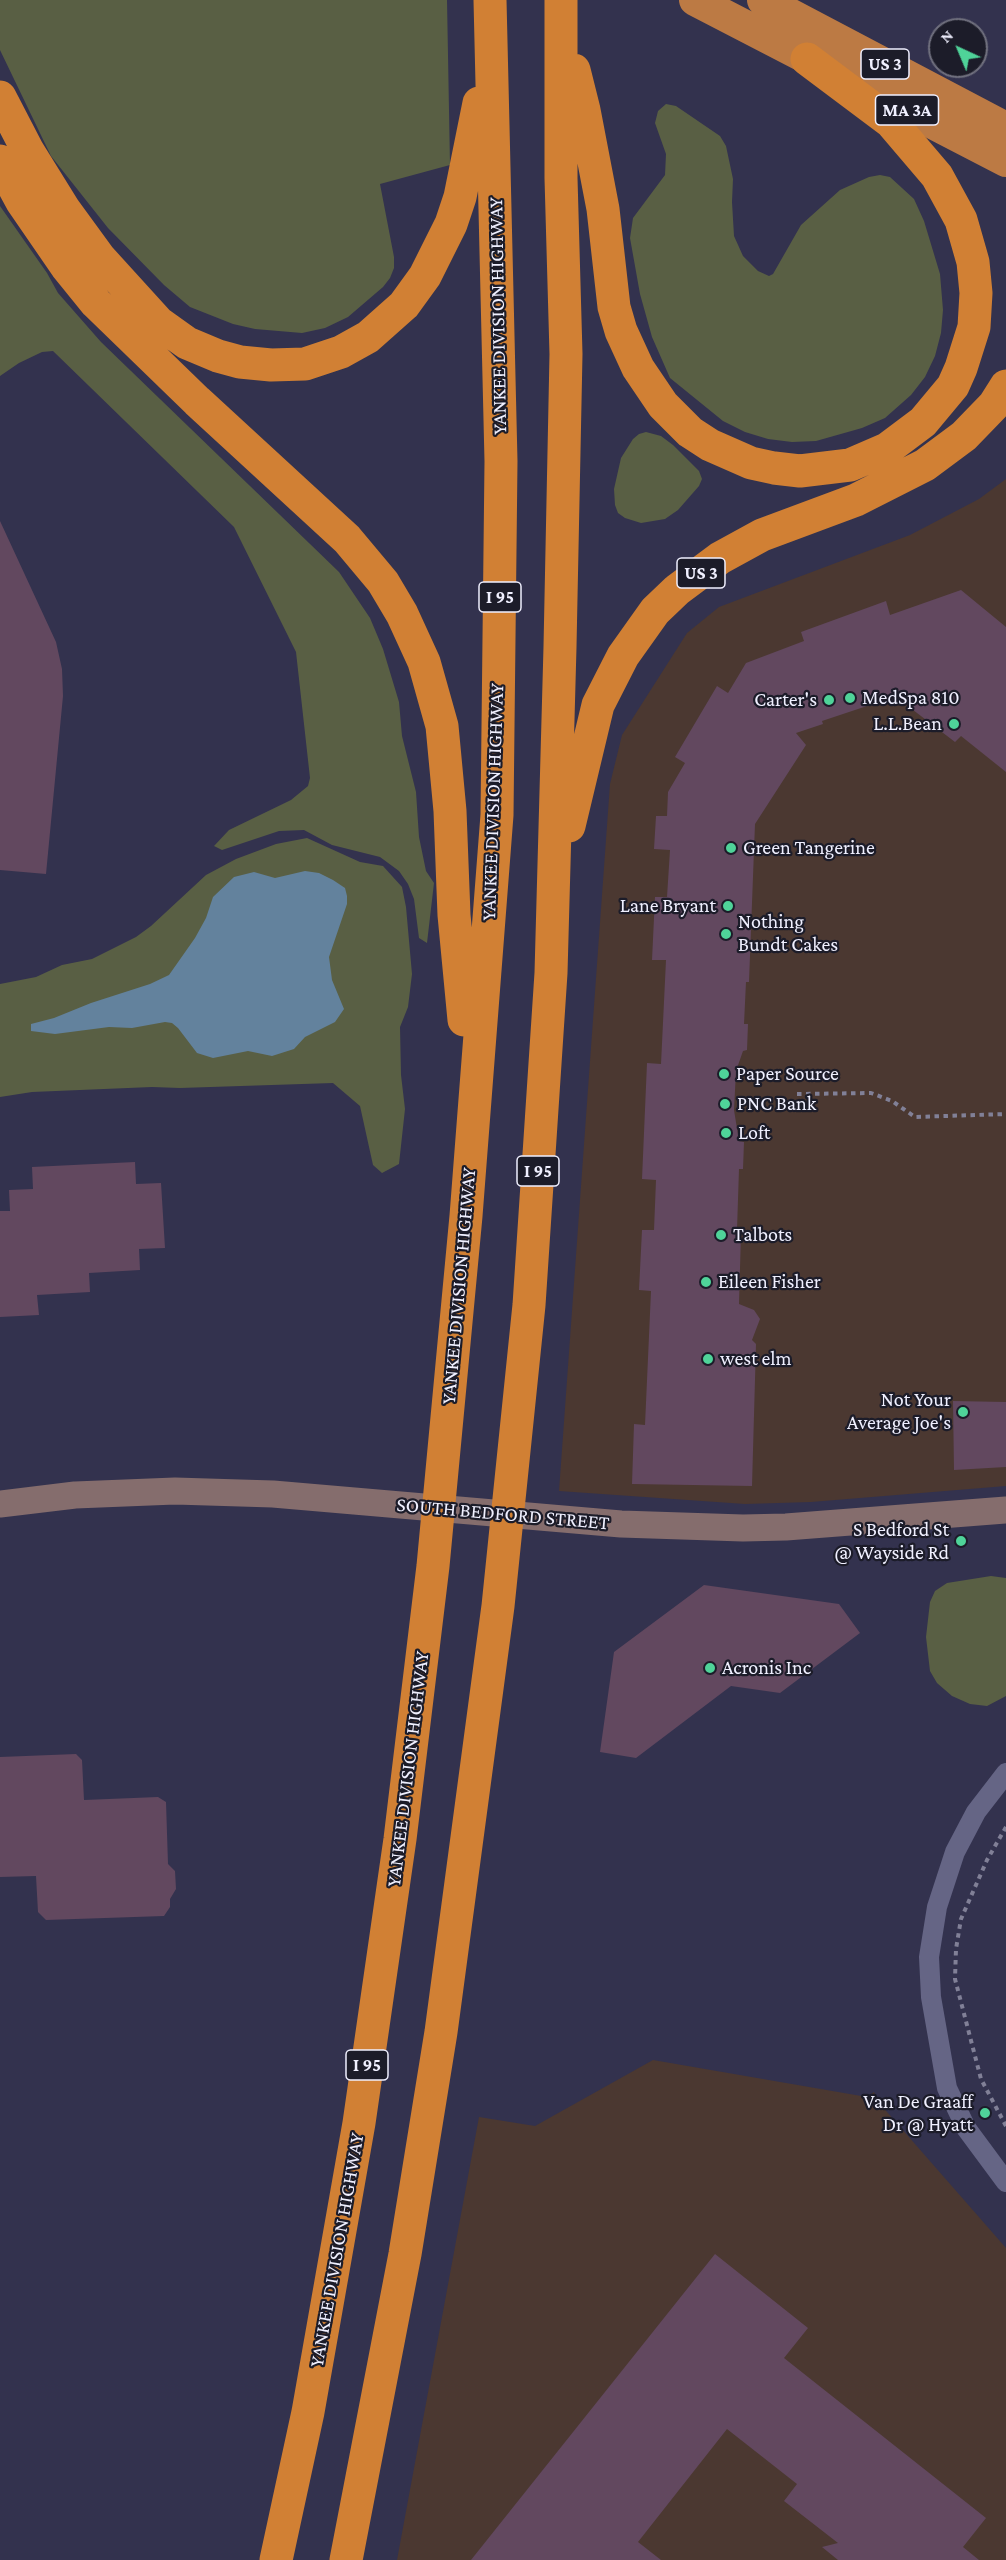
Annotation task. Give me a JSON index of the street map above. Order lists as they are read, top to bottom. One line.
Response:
{"streets":{"highway":["US 3","MA 3A","YANKEE DIVISION HIGHWAY","I 95"],"main road":["SOUTH BEDFORD STREET"]},"crossings":[["US 3","I 95"]],"places":["MedSpa 810","Carter's","L.L.Bean","Green Tangerine","Lane Bryant","Nothing Bundt Cakes","Paper Source","PNC Bank","Loft","Talbots","Eileen Fisher","west elm","Not Your Average Joe's","S Bedford St @ Wayside Rd","Acronis Inc","Van De Graaff Dr @ Hyatt"],"north":"top left"}
